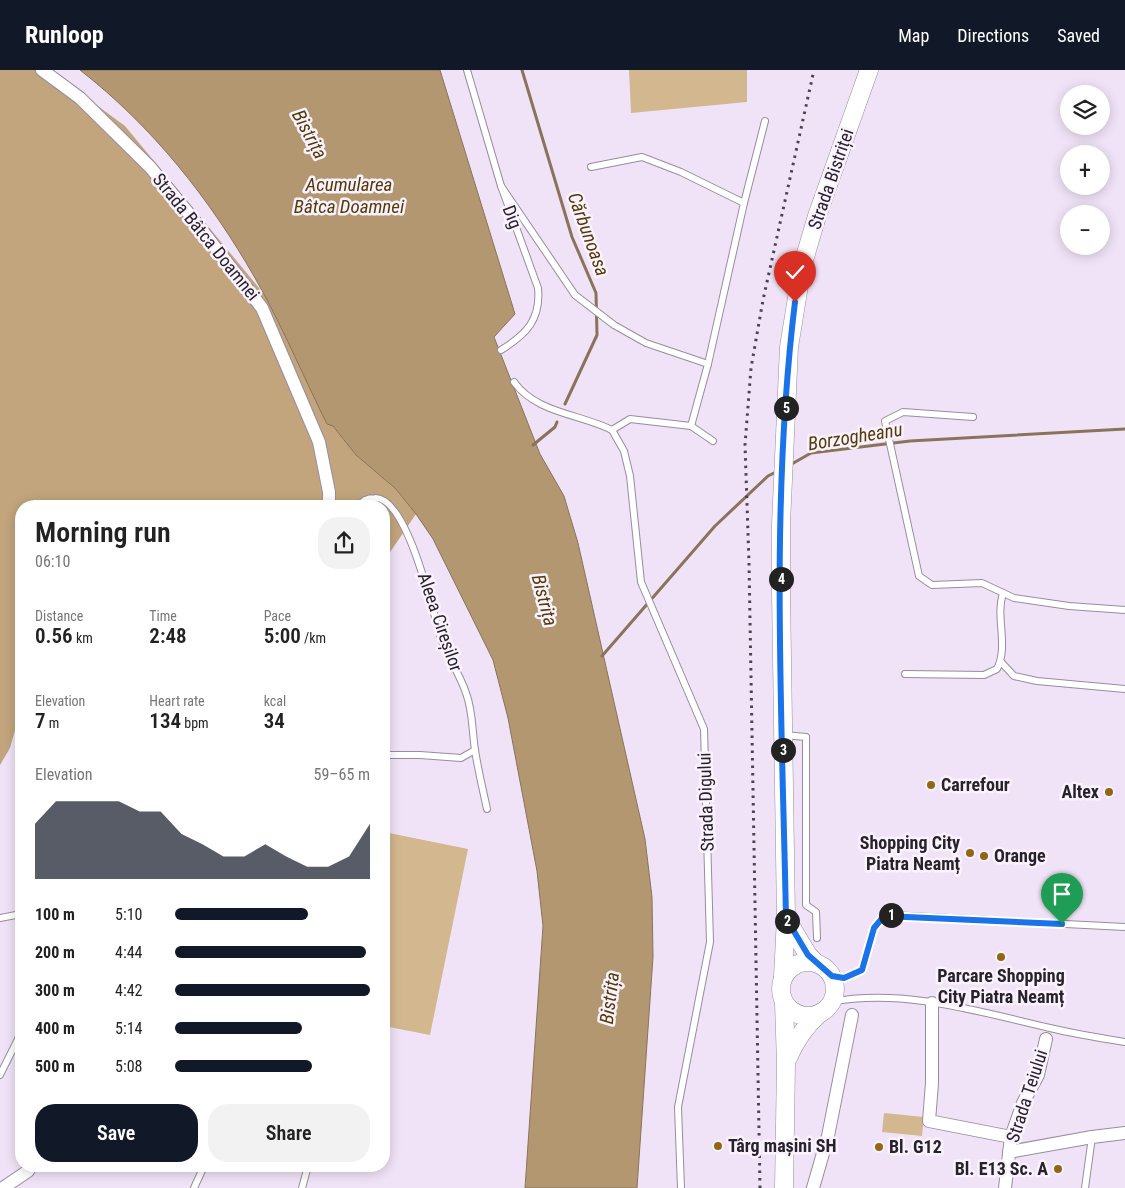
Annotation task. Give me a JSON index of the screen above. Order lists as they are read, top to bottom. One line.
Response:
{"streets":{"main road":["Strada Bistriței"],"street":["Strada Bâtca Doamnei","Strada Teiului"],"lane":["Dig","Aleea Cireșilor","Strada Digului"]},"water":["Bistrița","Acumularea Bâtca Doamnei","Cărbunoasa","Borzogheanu"],"places":["Carrefour","Altex","Shopping City Piatra Neamț","Orange","Parcare Shopping City Piatra Neamț","Târg mașini SH","Bl. G12","Bl. E13 Sc. A"],"page":{"header":"Runloop","nav":["Map","Directions","Saved"],"map_buttons":["+","−"],"pins":["5","4","3","1","2"],"heading":["Morning run","06:10"],"stats":[["Distance","0.56 km"],["Time","2:48"],["Pace","5:00 /km"],["Elevation","7 m"],["Heart rate","134 bpm"],["kcal","34"]],"chart":["Elevation","59–65 m"],"list":[{"name":"100 m","note":"5:10"},{"name":"200 m","note":"4:44"},{"name":"300 m","note":"4:42"},{"name":"400 m","note":"5:14"},{"name":"500 m","note":"5:08"}],"buttons":["Save","Share"]}}
